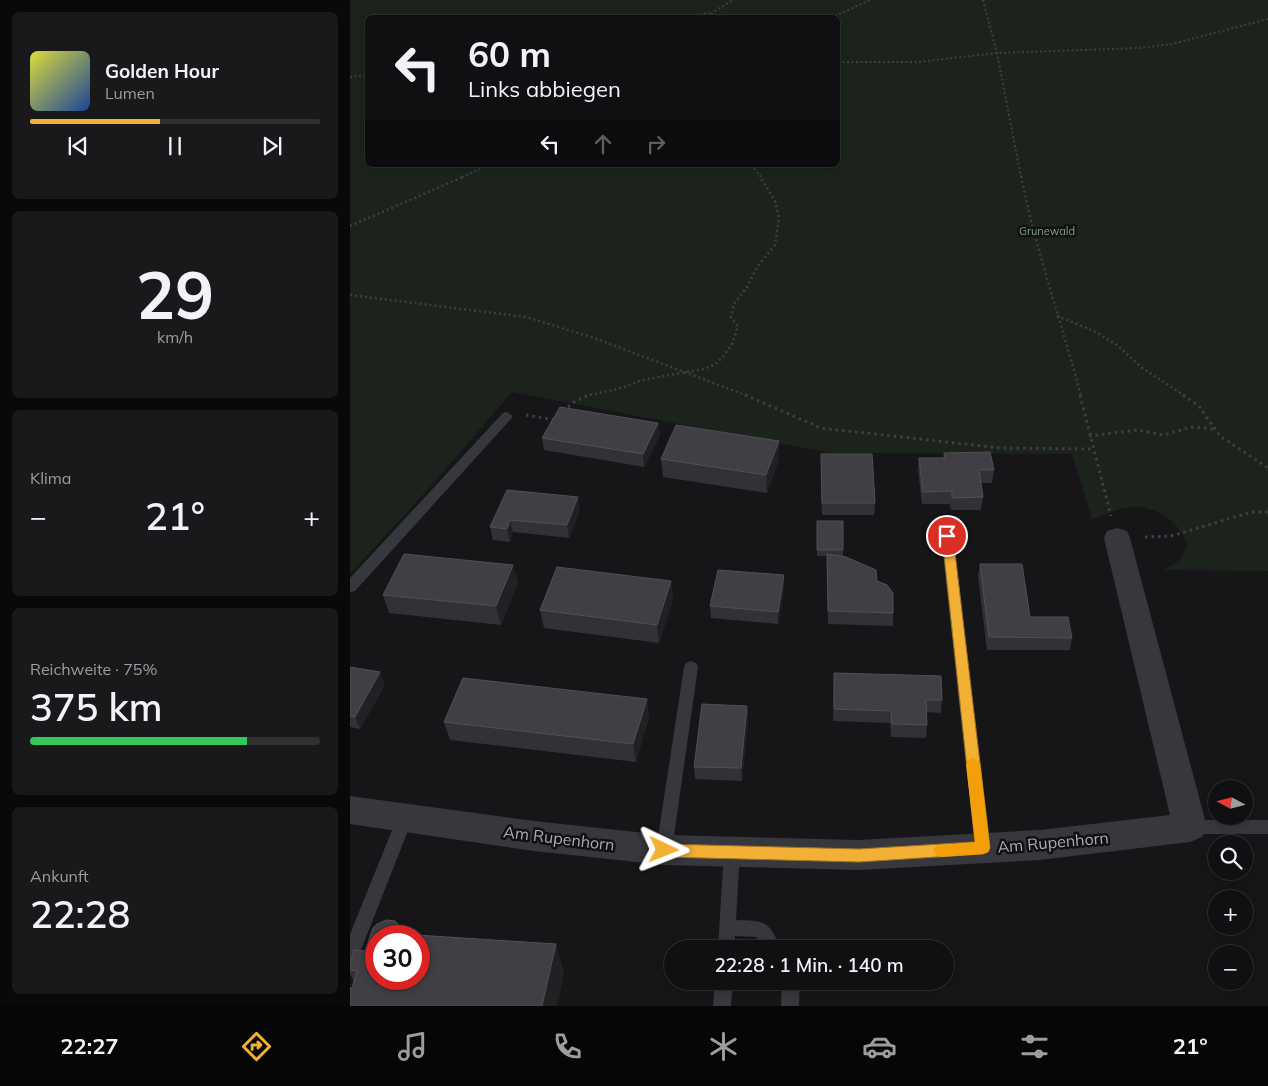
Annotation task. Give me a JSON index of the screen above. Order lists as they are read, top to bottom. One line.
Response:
{"streets":{"street":["Am Rupenhorn"]},"parks":["Grunewald"],"north":"left","page":{"turn":["60 m","Links abbiegen"],"song":["Golden Hour","Lumen"],"tile":[["29","km/h"],"Klima",["Reichweite · 75%","375 km"],["Ankunft","22:28"]],"heat":["−","21°","+"],"map_buttons":["+","−"],"limit":"30","trip":"22:28 · 1 Min. · 140 m","tabs":["22:27","21°"]}}
